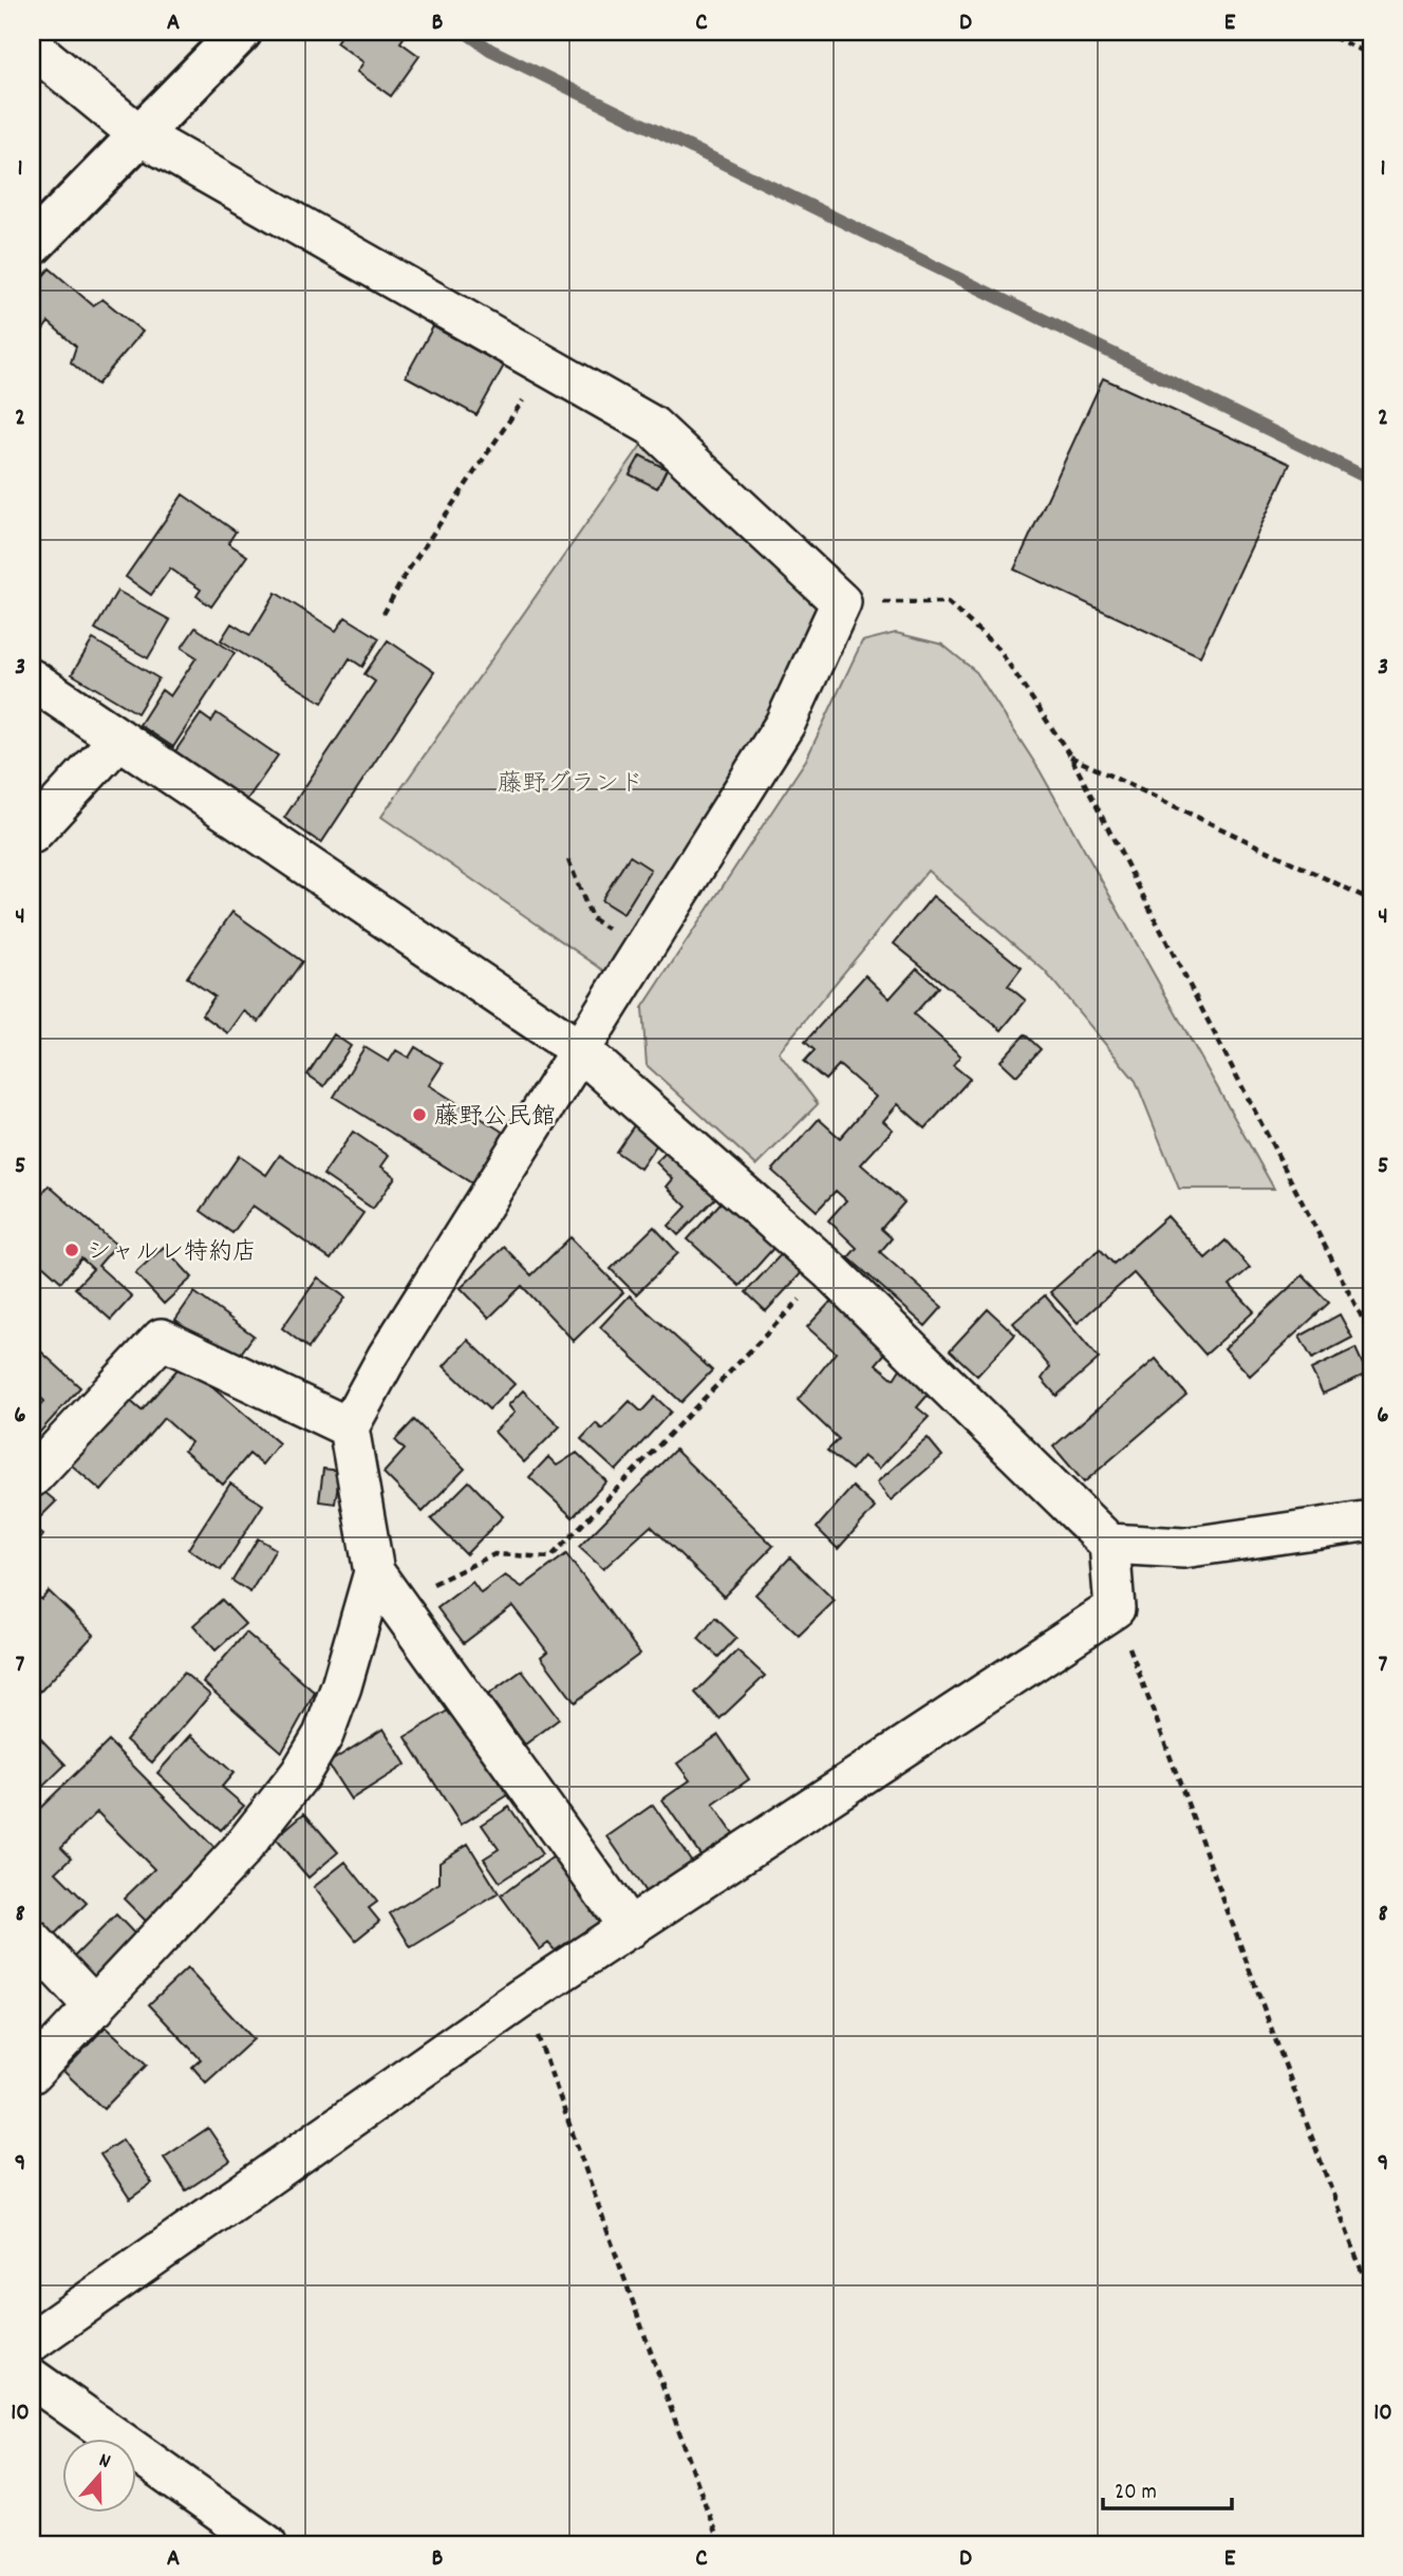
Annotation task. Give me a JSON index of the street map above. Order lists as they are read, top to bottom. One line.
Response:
{"parks":["藤野グランド"],"places":["藤野公民館","シャルレ特約店"],"scale_bar":"20 m","north":"top","grid":{"columns":["A","B","C","D","E"],"rows":["1","2","3","4","5","6","7","8","9","10"]}}
